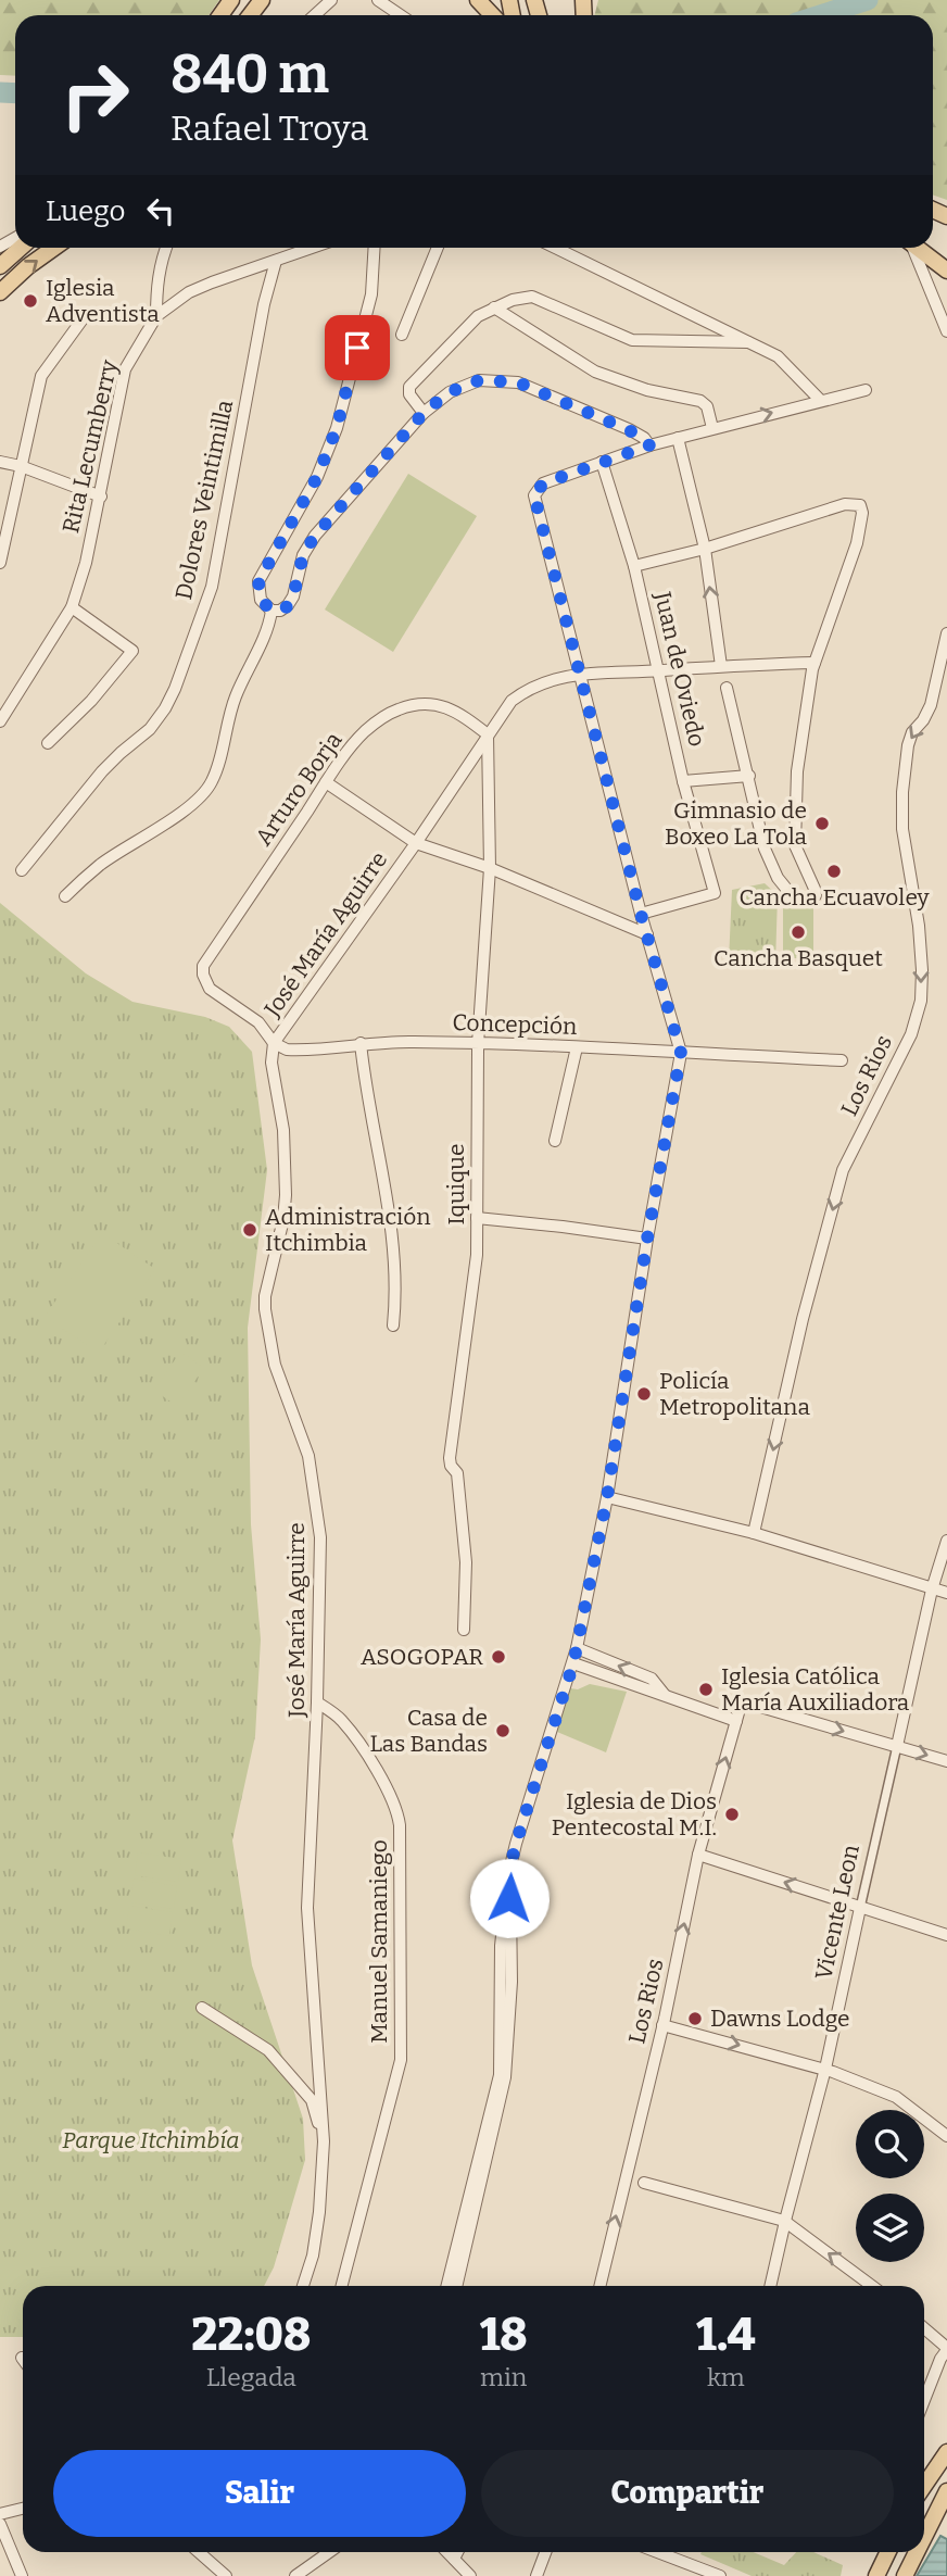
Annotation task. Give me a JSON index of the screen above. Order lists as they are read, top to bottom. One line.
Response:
{"streets":{"street":["Rita Lecumberry","Dolores Veintimilla","Juan de Oviedo","Arturo Borja","José María Aguirre","Concepción","Los Rios","Iquique","Vicente Leon","Manuel Samaniego"]},"crossings":[["Rita Lecumberry","Dolores Veintimilla"],["Juan de Oviedo","José María Aguirre"],["Arturo Borja","José María Aguirre"],["Arturo Borja","Concepción"],["Arturo Borja","Iquique"],["José María Aguirre","Concepción"],["José María Aguirre","Iquique"],["José María Aguirre","Manuel Samaniego"],["Concepción","Iquique"]],"parks":["Parque Itchimbía"],"places":["Iglesia Adventista","Gimnasio de Boxeo La Tola","Cancha Ecuavoley","Cancha Basquet","Administración Itchimbia","Policía Metropolitana","ASOGOPAR","Iglesia Católica María Auxiliadora","Casa de Las Bandas","Iglesia de Dios Pentecostal M.I.","Dawns Lodge"],"page":{"turn":["840 m","Rafael Troya"],"then":"Luego","eta":["22:08","Llegada","18","min","1.4","km"],"buttons":["Salir","Compartir"]}}
